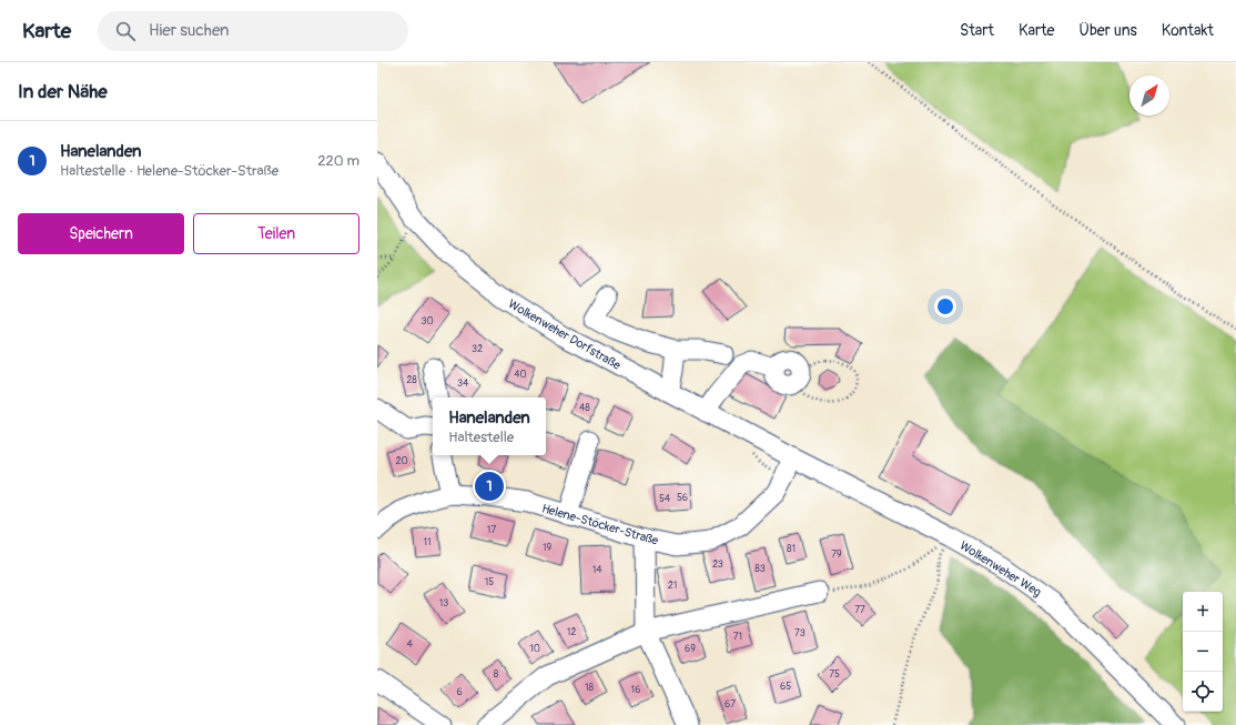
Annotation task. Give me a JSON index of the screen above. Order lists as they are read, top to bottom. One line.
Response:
{"streets":{"street":["Wolkenweher Dorfstraße","Helene-Stöcker-Straße","Wolkenweher Weg"]},"crossings":[["Wolkenweher Dorfstraße","Helene-Stöcker-Straße"],["Wolkenweher Dorfstraße","Wolkenweher Weg"],["Helene-Stöcker-Straße","Wolkenweher Weg"]],"house_numbers":["30","32","40","28","34","48","20","56","54","17","11","19","81","79","23","83","14","15","21","13","77","12","73","71","4","10","69","8","75","65","18","16","6","67"],"north":"top right","page":{"header":"Karte","search":"Hier suchen","nav":["Start","Karte","Über uns","Kontakt"],"heading":"In der Nähe","list":[{"mark":"1","name":"Hanelanden","note":"Haltestelle · Helene-Stöcker-Straße","value":"220 m"}],"buttons":["Speichern","Teilen"],"popup":["Hanelanden","Haltestelle"],"pins":"1","map_buttons":["+","−"]}}
